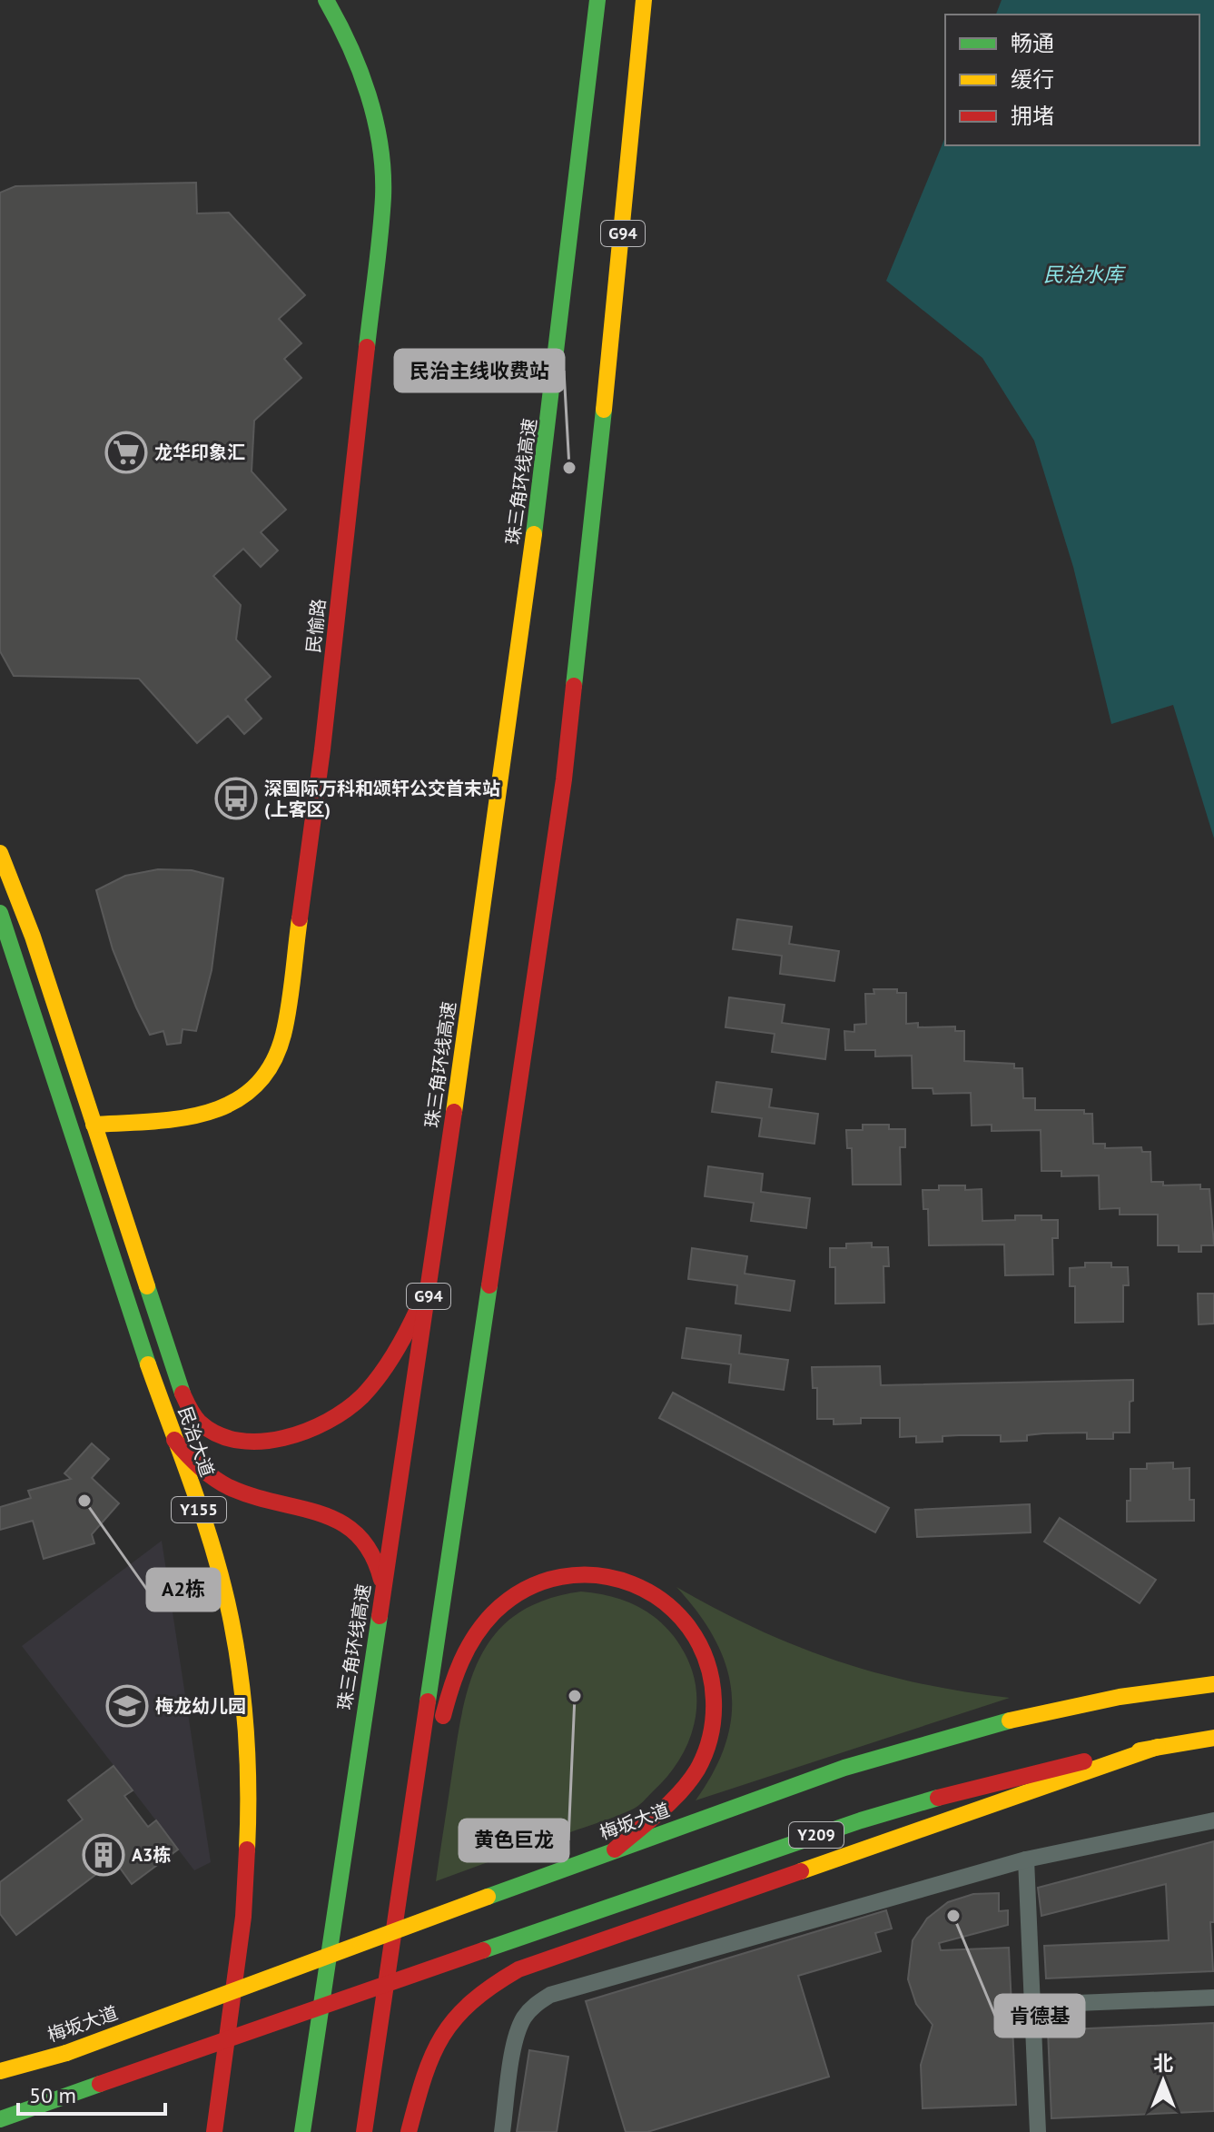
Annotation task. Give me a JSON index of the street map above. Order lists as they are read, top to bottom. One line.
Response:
{"streets":{"main road":["G94","珠三角环线高速","民愉路","民治大道","Y155","梅坂大道","Y209"]},"crossings":[["珠三角环线高速","民治大道"],["民愉路","民治大道"]],"water":["民治水库"],"places":{"supermarket":["龙华印象汇"],"other":["民治主线收费站","A2栋","黄色巨龙","肯德基"],"bus stop":["深国际万科和颂轩公交首末站 (上客区)"],"school or university":["梅龙幼儿园"],"building":["A3栋"]},"legend":["畅通","缓行","拥堵"],"scale_bar":"50 m","north":"top"}
